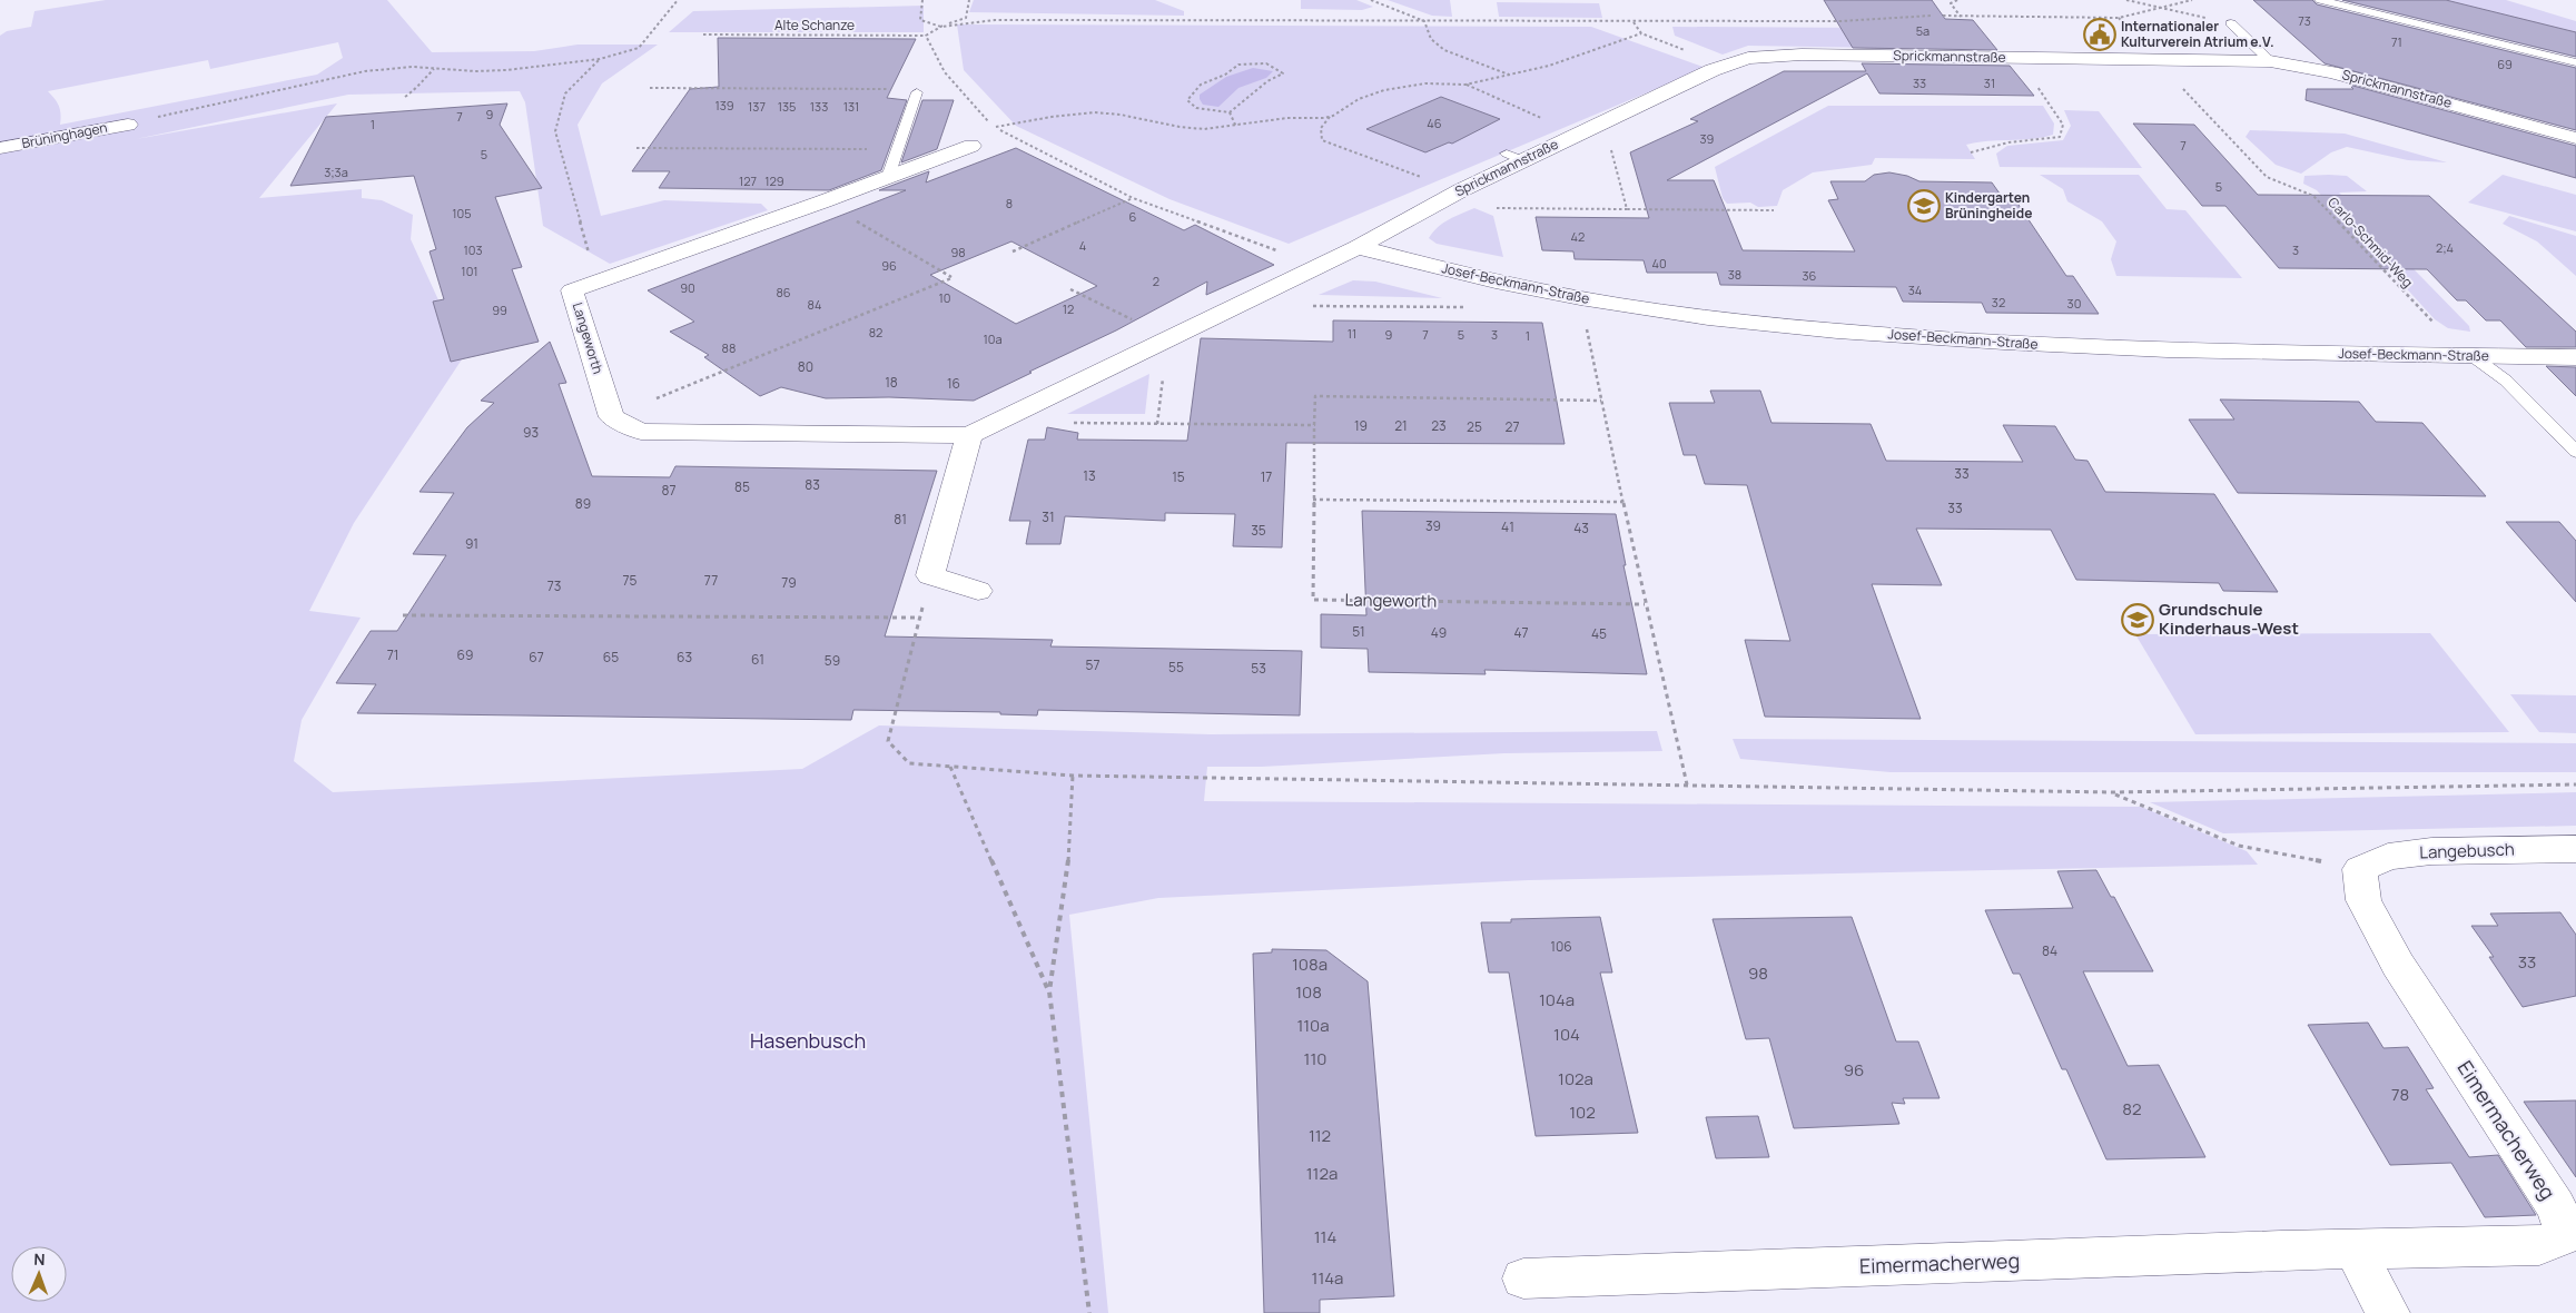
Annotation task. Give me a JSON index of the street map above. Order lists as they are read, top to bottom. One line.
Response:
{"streets":{"street":["Sprickmannstraße","Brüninghagen","Josef-Beckmann-Straße","Langeworth","Langebusch","Eimermacherweg"],"path":["Alte Schanze","Carlo-Schmid-Weg"]},"crossings":[["Sprickmannstraße","Carlo-Schmid-Weg"],["Sprickmannstraße","Josef-Beckmann-Straße"],["Carlo-Schmid-Weg","Josef-Beckmann-Straße"],["Langebusch","Eimermacherweg"]],"parks":["Hasenbusch"],"places":{"public building":["Internationaler Kulturverein Atrium e.V."],"school or university":["Kindergarten Brüningheide","Grundschule Kinderhaus-West"]},"house_numbers":["73","5a","71","69","33","31","139","137","135","133","131","9","7","46","1","39","7","5","3;3a","127","129","5","8","105","6","42","4","2;4","103","3","98","40","96","101","38","36","2","90","34","86","10","32","30","84","12","99","82","11","9","7","5","3","1","10a","88","80","18","16","19","21","23","25","27","93","33","13","15","17","83","85","87","89","33","31","81","39","41","43","35","91","75","77","79","73","51","49","47","45","71","69","67","65","63","61","59","57","55","53","106","84","33","108a","98","108","104a","110a","104","110","96","102a","78","82","102","112","112a","114","114a"],"north":"top"}
